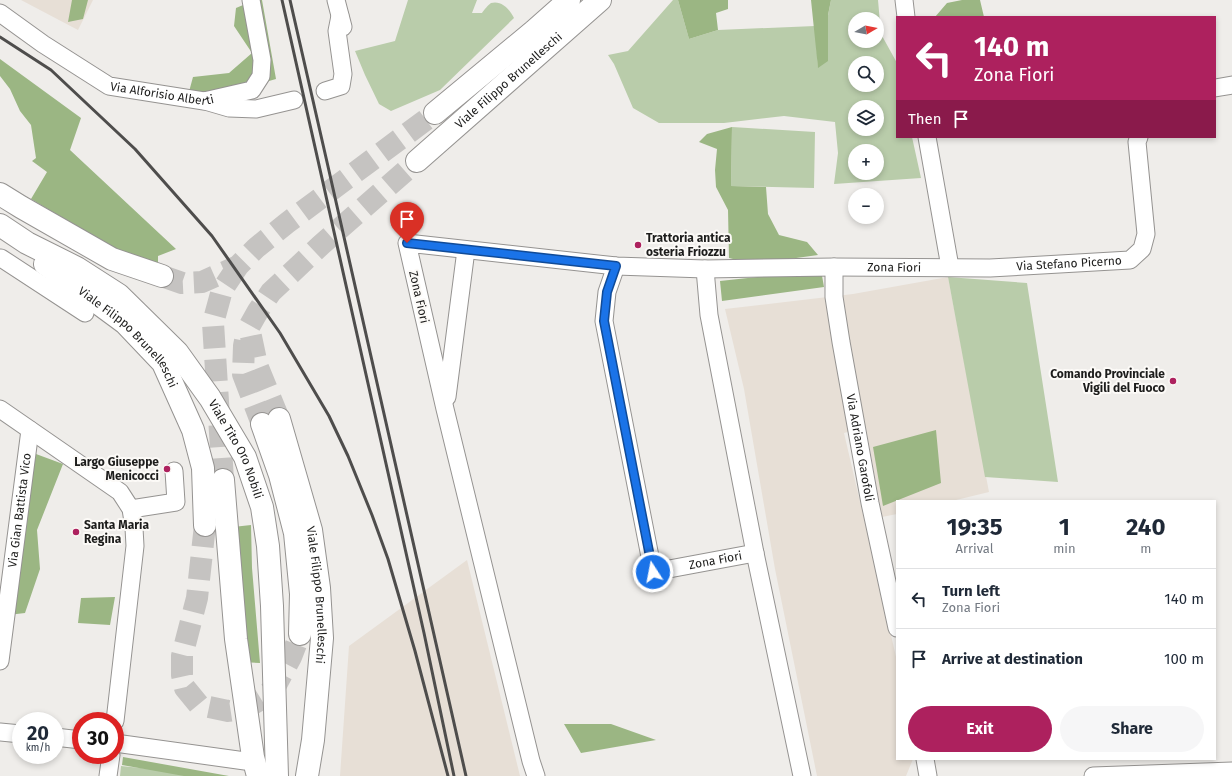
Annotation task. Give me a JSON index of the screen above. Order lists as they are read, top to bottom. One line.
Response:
{"streets":{"street":["Viale Filippo Brunelleschi","Via Alforisio Alberti","Via Stefano Picerno","Zona Fiori","Via Adriano Garofoli","Viale Tito Oro Nobili","Via Gian Battista Vico"]},"crossings":[["Viale Filippo Brunelleschi","Viale Tito Oro Nobili"],["Via Stefano Picerno","Zona Fiori"],["Zona Fiori","Via Adriano Garofoli"]],"places":["Trattoria antica osteria Friozzu","Comando Provinciale Vigili del Fuoco","Largo Giuseppe Menicocci","Santa Maria Regina"],"north":"right","page":{"map_buttons":["+","−"],"turn":["140 m","Zona Fiori"],"then":"Then","eta":["19:35","Arrival","1","min","240","m"],"list":[{"name":"Turn left","note":"Zona Fiori","value":"140 m"},{"name":"Arrive at destination","value":"100 m"}],"buttons":["Exit","Share"],"speed":"20 km/h","limit":"30"}}
